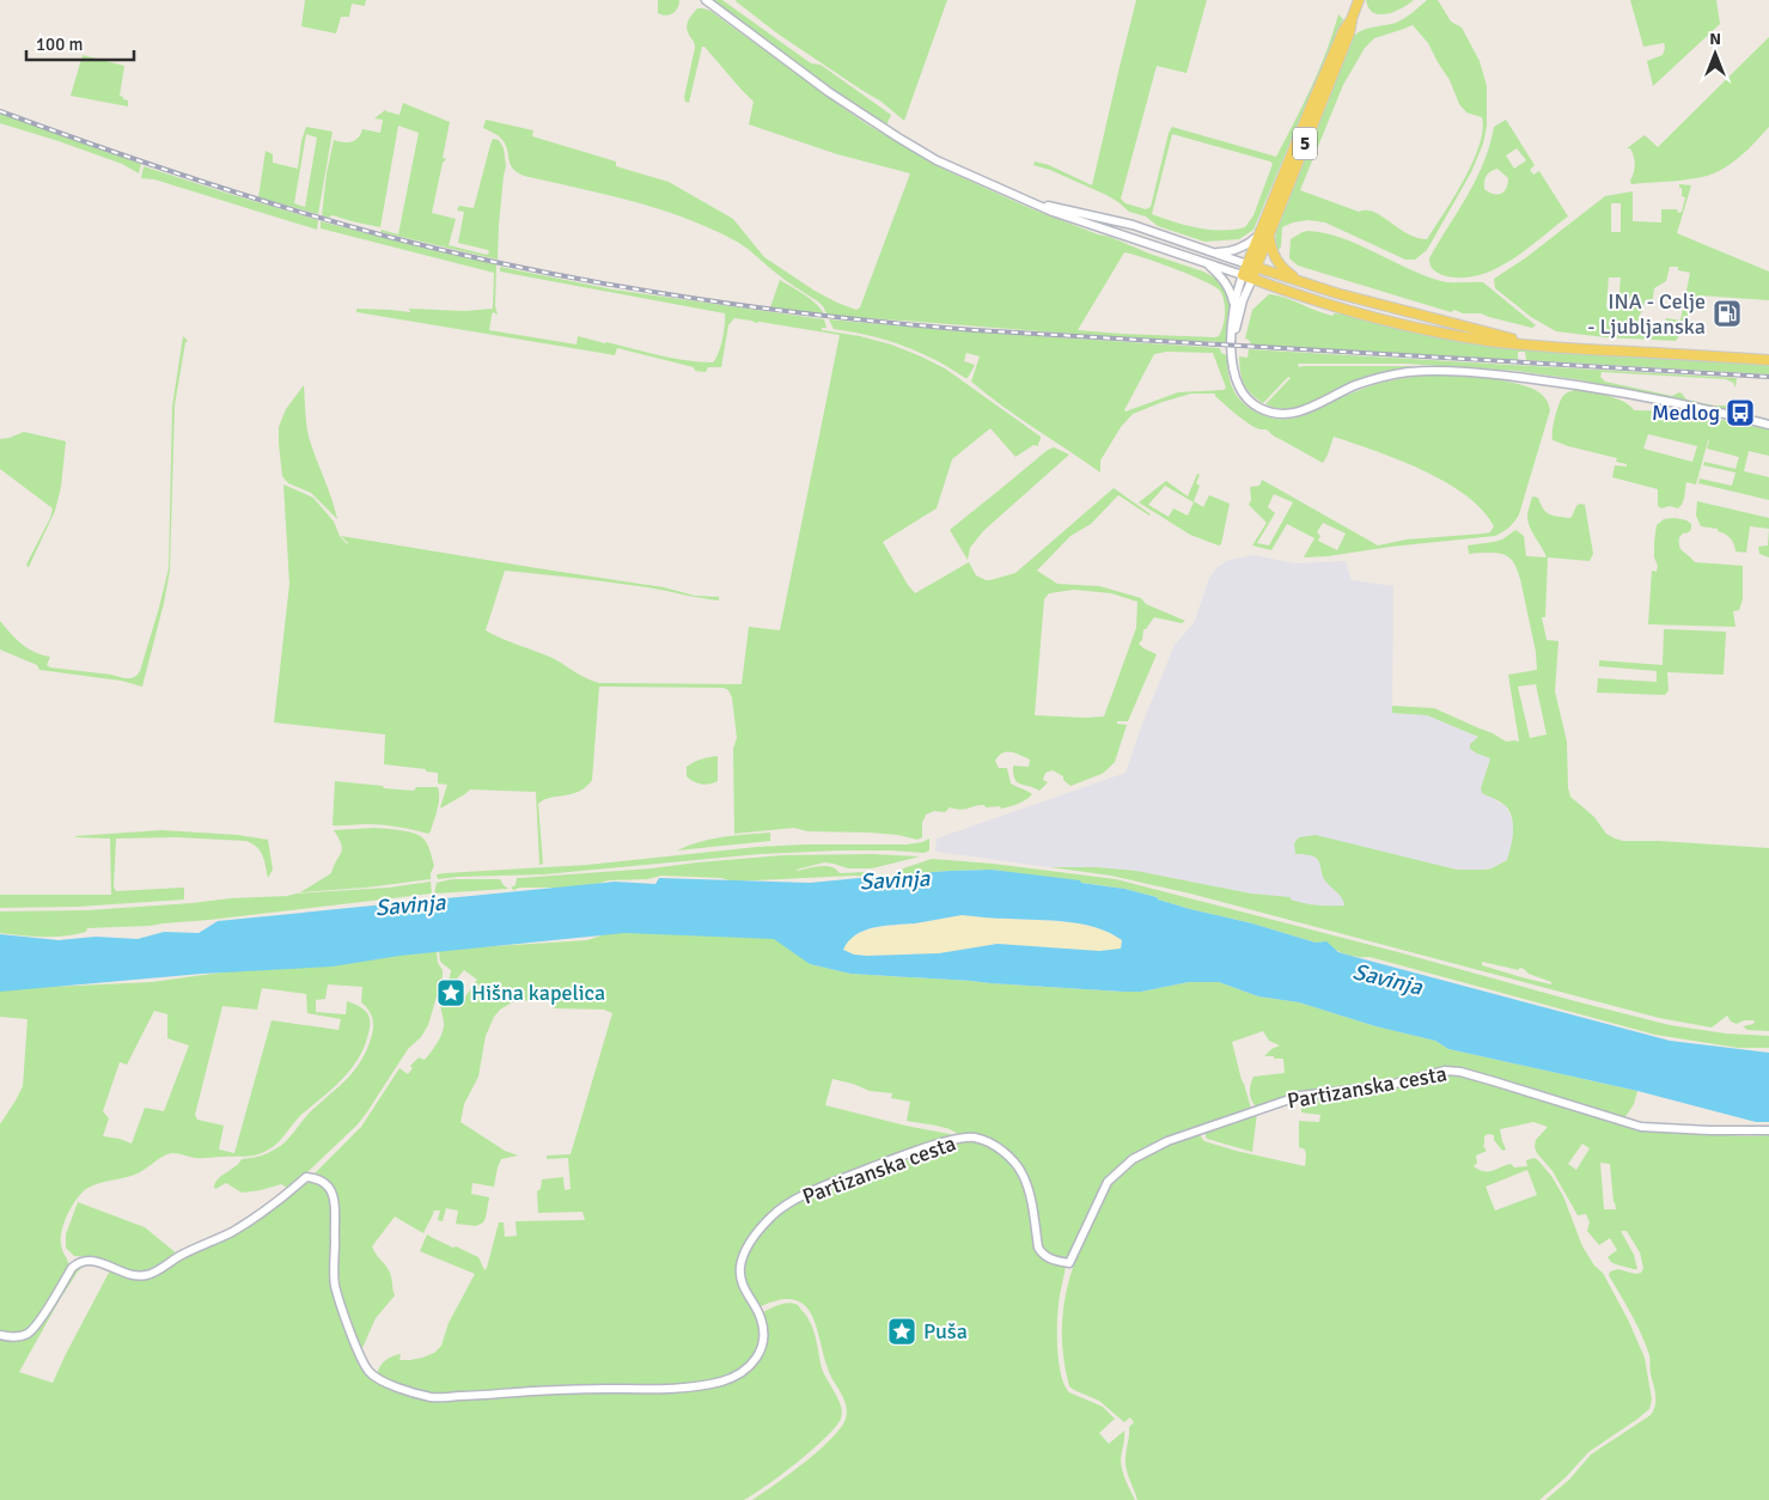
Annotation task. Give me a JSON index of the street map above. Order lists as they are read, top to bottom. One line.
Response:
{"streets":{"main road":["5"],"street":["Partizanska cesta"]},"water":["Savinja"],"places":{"fuel station":["INA - Celje - Ljubljanska"],"bus stop":["Medlog"],"place":["Hišna kapelica","Puša"]},"scale_bar":"100 m","north":"top"}
